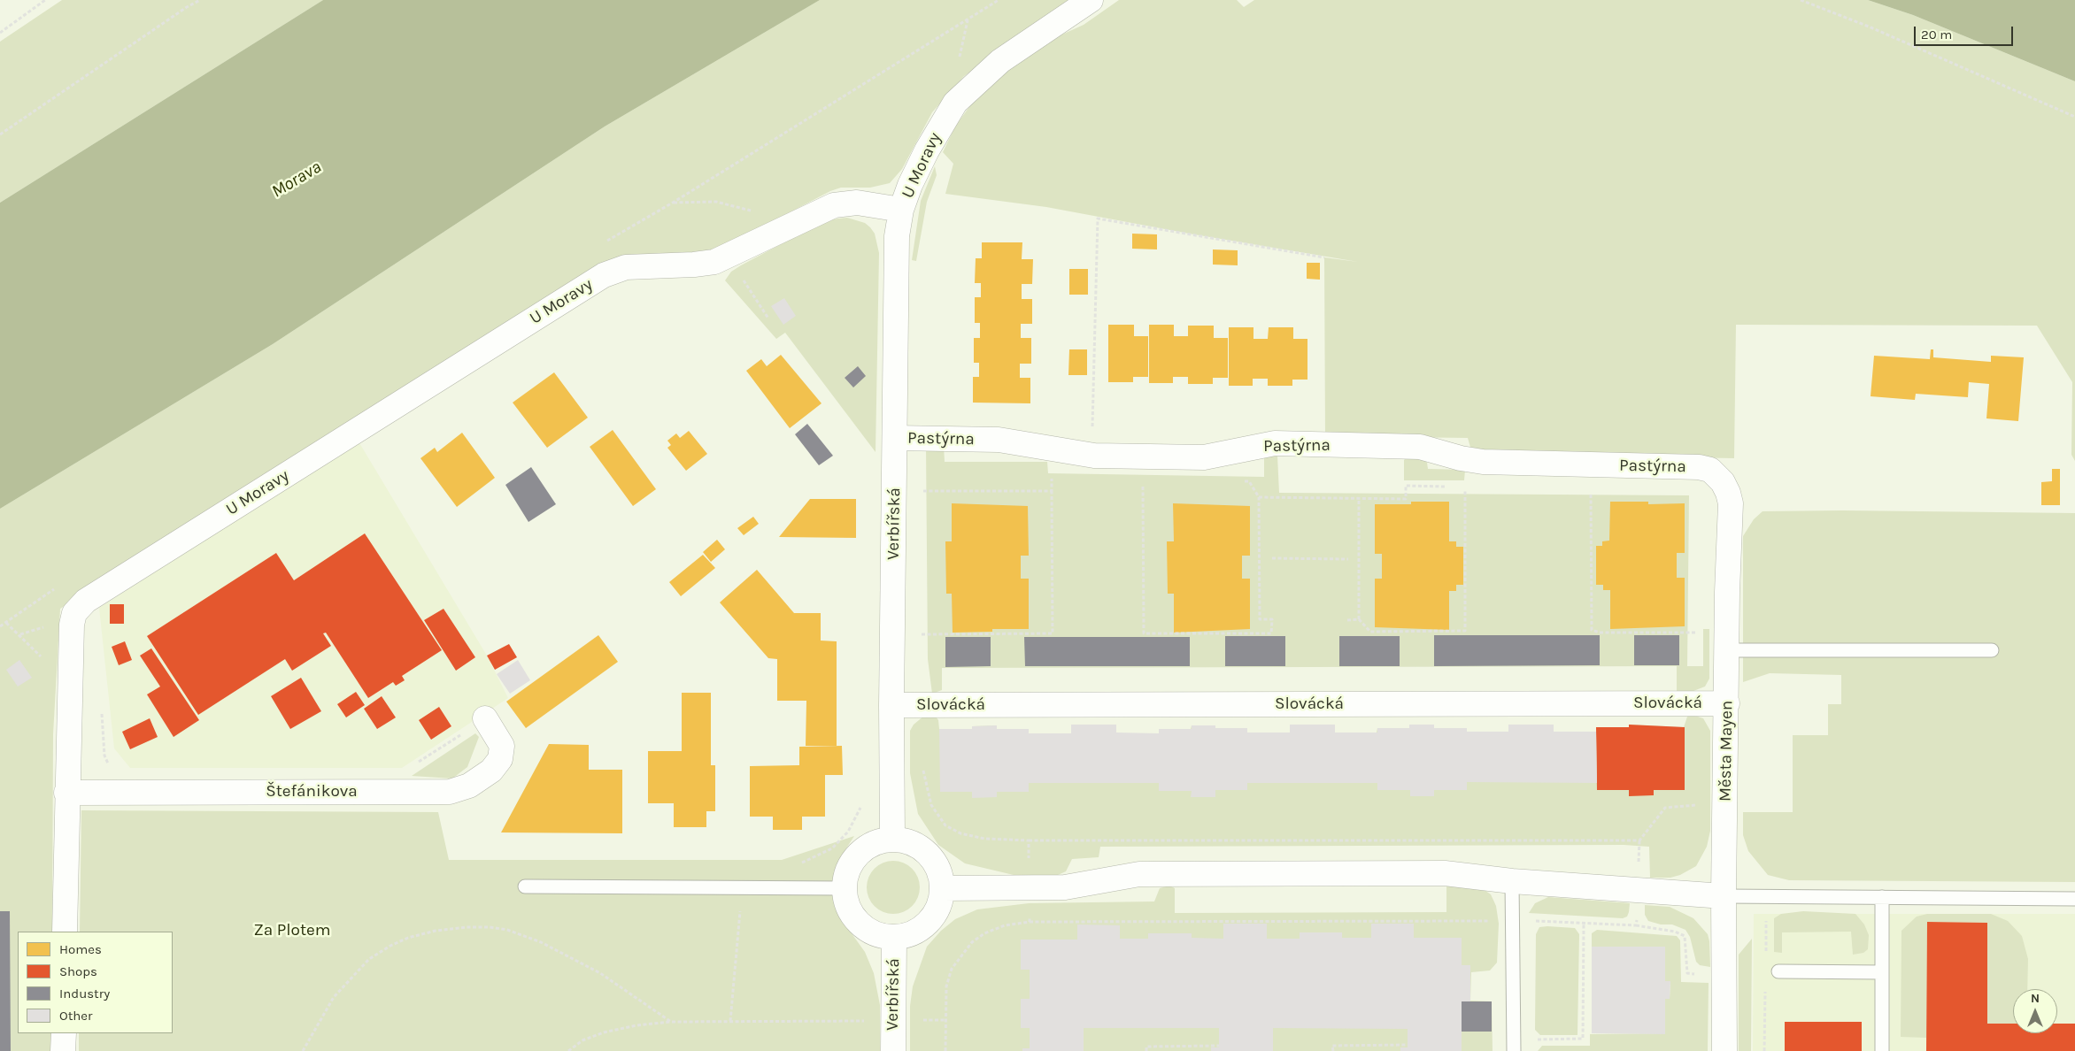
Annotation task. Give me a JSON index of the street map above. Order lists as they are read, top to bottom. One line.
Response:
{"streets":{"street":["U Moravy","Pastýrna","Verbířská","Slovácká","Města Mayen","Štefánikova"]},"crossings":[["U Moravy","Verbířská"],["U Moravy","Štefánikova"],["Pastýrna","Verbířská"],["Pastýrna","Města Mayen"],["Verbířská","Slovácká"],["Slovácká","Města Mayen"]],"water":["Morava"],"parks":["Za Plotem"],"legend":["Homes","Shops","Industry","Other"],"scale_bar":"20 m","north":"top"}
